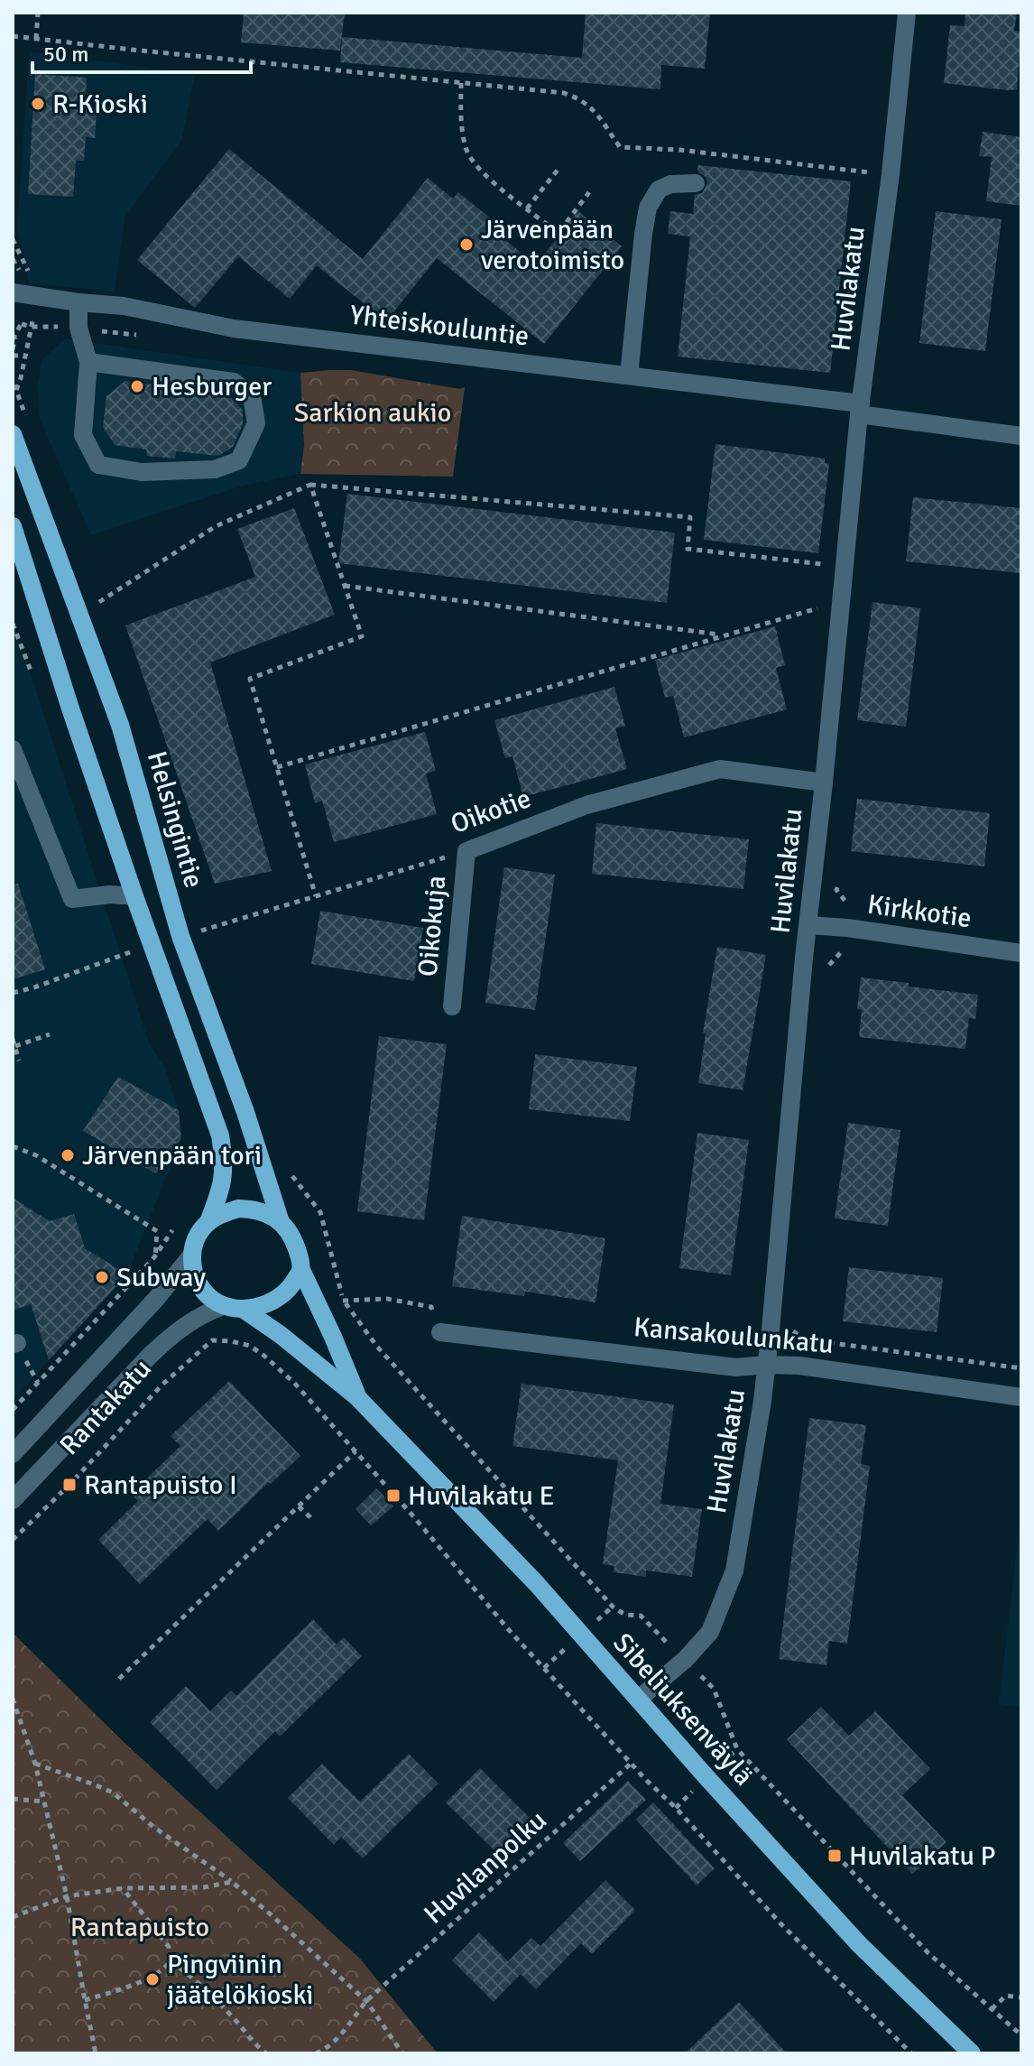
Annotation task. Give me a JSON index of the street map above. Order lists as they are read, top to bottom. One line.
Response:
{"streets":{"main road":["Helsingintie","Sibeliuksenväylä"],"street":["Huvilakatu","Yhteiskouluntie","Oikotie","Kirkkotie","Oikokuja","Kansakoulunkatu","Rantakatu"],"path":["Huvilanpolku"]},"crossings":[["Huvilakatu","Yhteiskouluntie"],["Huvilakatu","Oikotie"],["Huvilakatu","Kirkkotie"],["Huvilakatu","Kansakoulunkatu"],["Huvilakatu","Sibeliuksenväylä"],["Oikotie","Helsingintie"],["Oikotie","Oikokuja"],["Helsingintie","Rantakatu"],["Helsingintie","Sibeliuksenväylä"],["Rantakatu","Sibeliuksenväylä"]],"parks":["Sarkion aukio","Rantapuisto"],"places":{"other":["R-Kioski","Järvenpään verotoimisto","Hesburger","Järvenpään tori","Subway","Pingviinin jäätelökioski"],"transit":["Rantapuisto I","Huvilakatu E","Huvilakatu P"]},"scale_bar":"50 m"}
